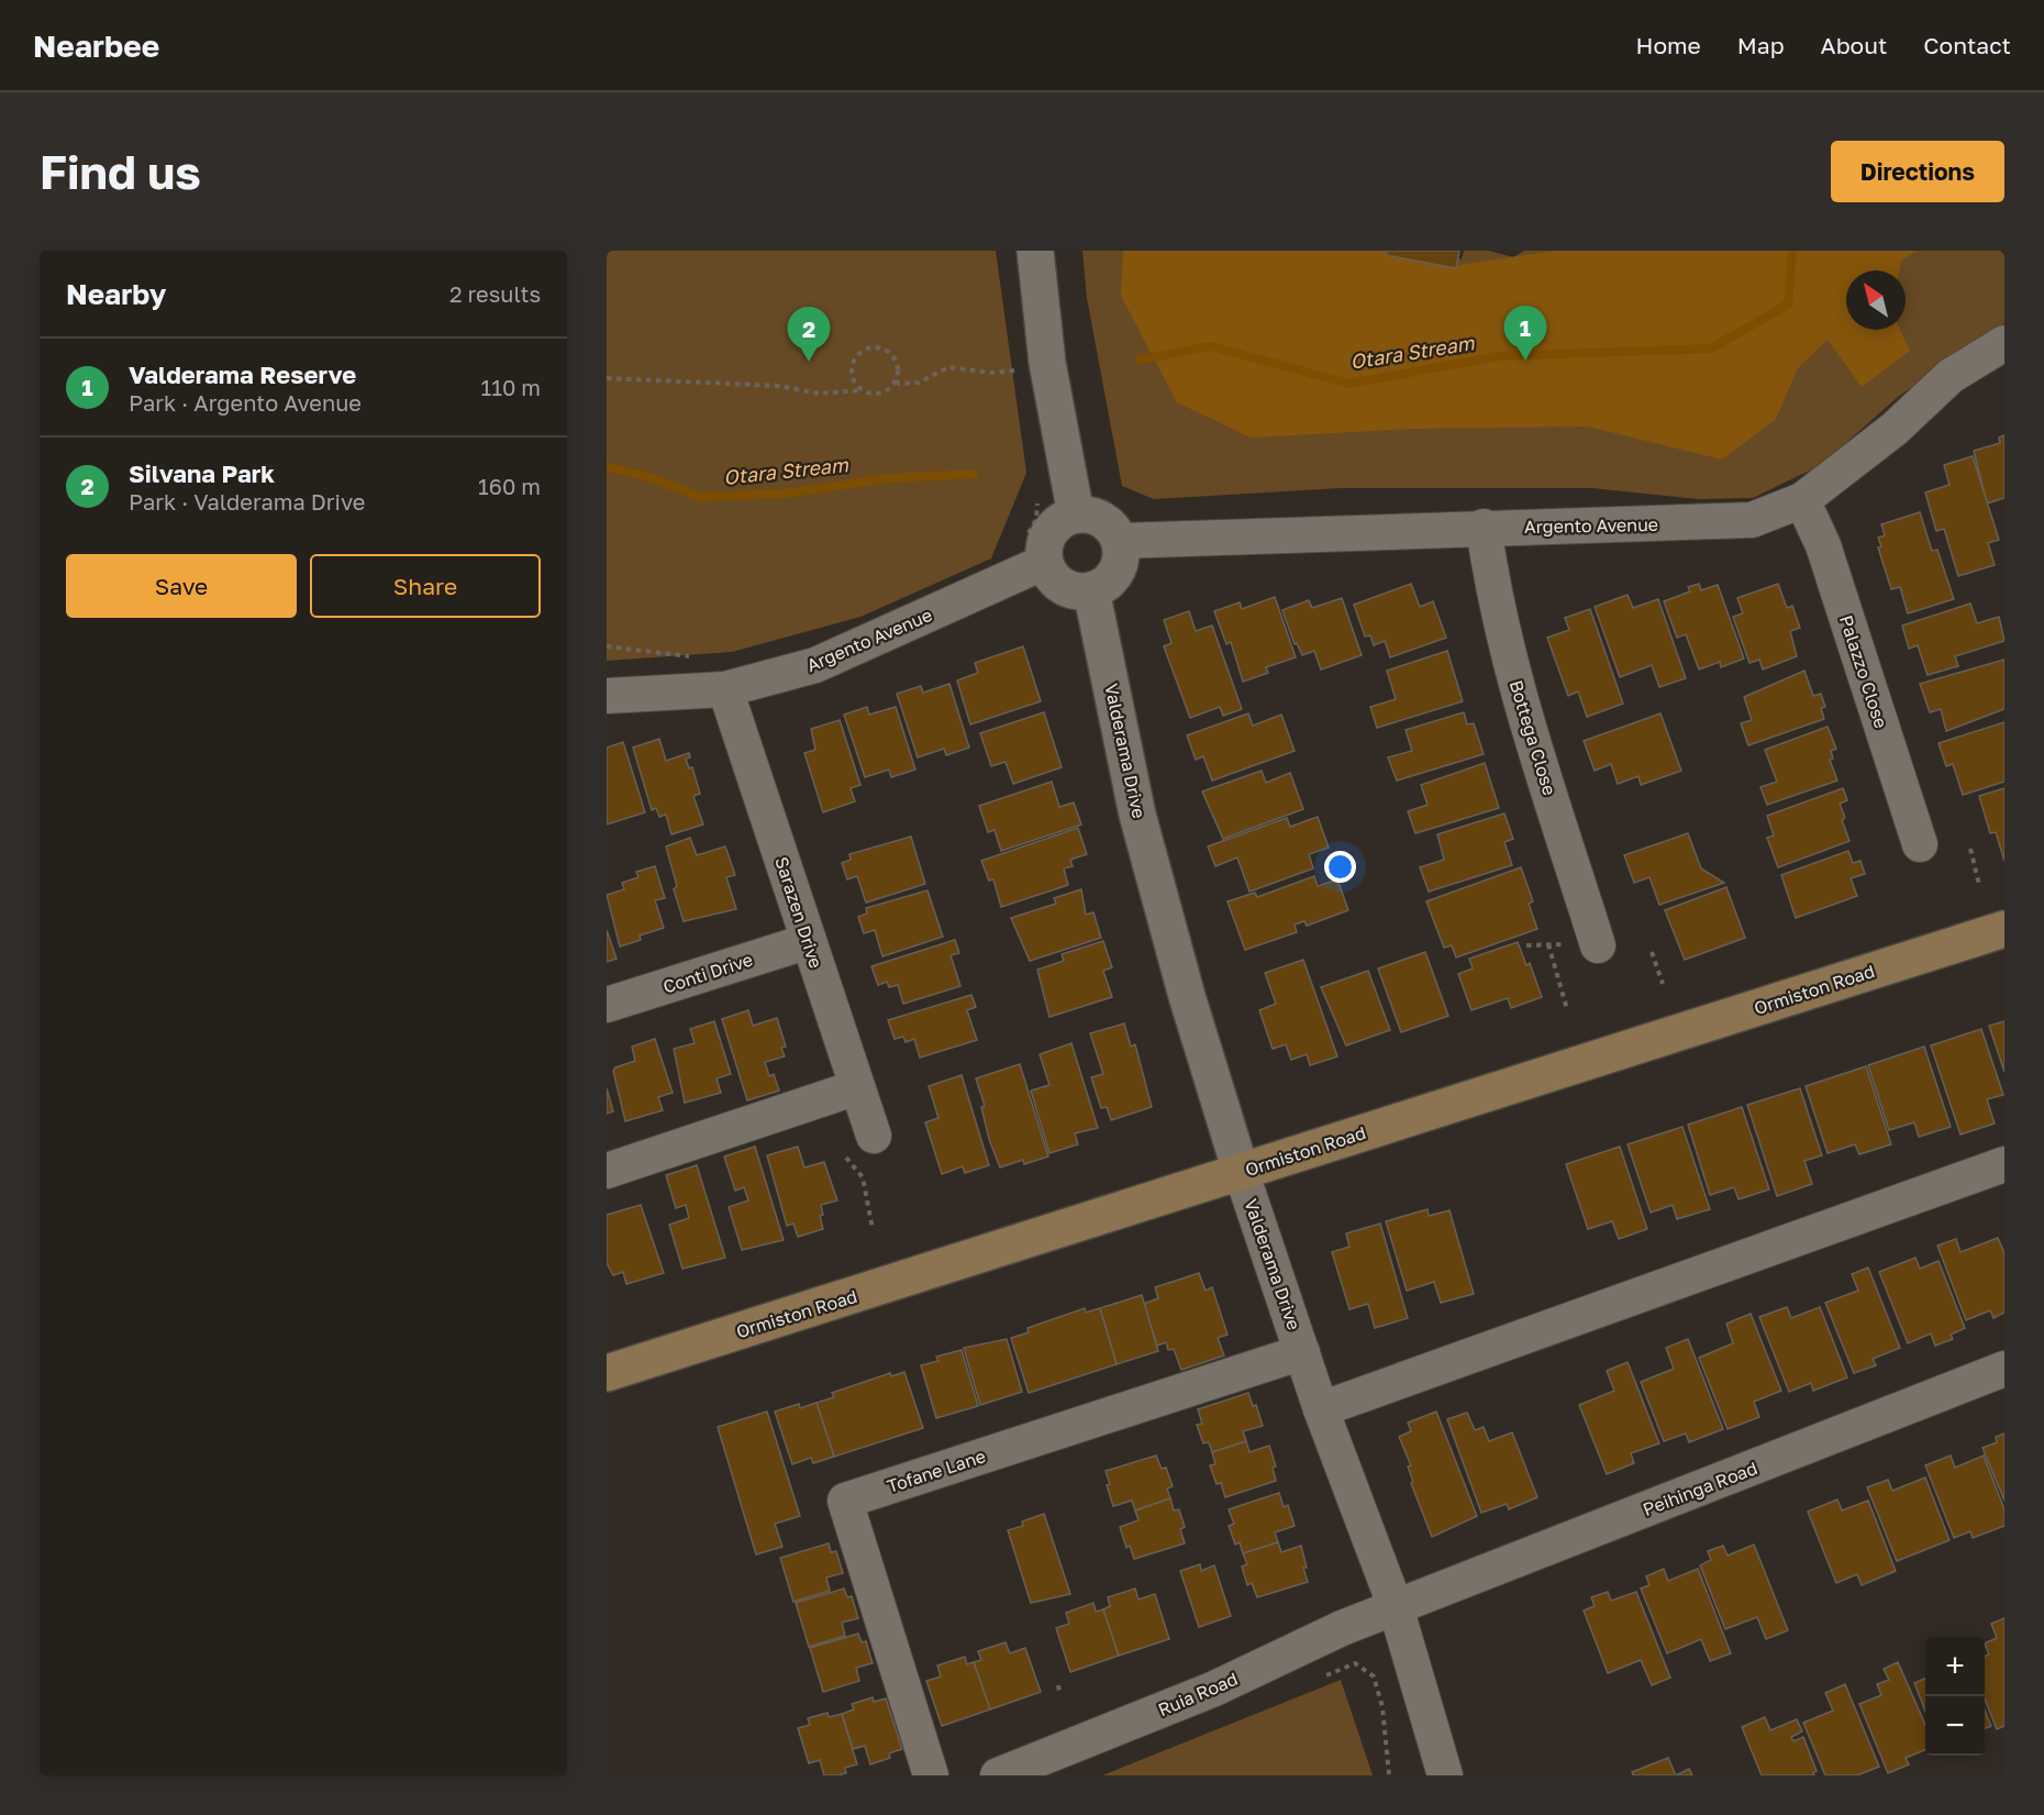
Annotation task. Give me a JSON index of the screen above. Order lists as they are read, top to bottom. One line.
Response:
{"streets":{"main road":["Ormiston Road"],"street":["Argento Avenue","Palazzo Close","Bottega Close","Valderama Drive","Sarazen Drive","Conti Drive","Tofane Lane","Peihinga Road","Ruia Road"]},"crossings":[["Argento Avenue","Palazzo Close"],["Argento Avenue","Bottega Close"],["Argento Avenue","Valderama Drive"],["Argento Avenue","Sarazen Drive"],["Valderama Drive","Ormiston Road"],["Valderama Drive","Tofane Lane"],["Valderama Drive","Peihinga Road"],["Valderama Drive","Ruia Road"],["Sarazen Drive","Conti Drive"],["Peihinga Road","Ruia Road"]],"water":["Otara Stream"],"north":"top left","page":{"header":"Nearbee","nav":["Home","Map","About","Contact"],"buttons":["Directions",["Save","Share"]],"title":"Find us","heading":["Nearby","2 results"],"pins":["1","2"],"list":[{"mark":"1","name":"Valderama Reserve","note":"Park · Argento Avenue","value":"110 m"},{"mark":"2","name":"Silvana Park","note":"Park · Valderama Drive","value":"160 m"}],"map_buttons":["+","−"]}}
